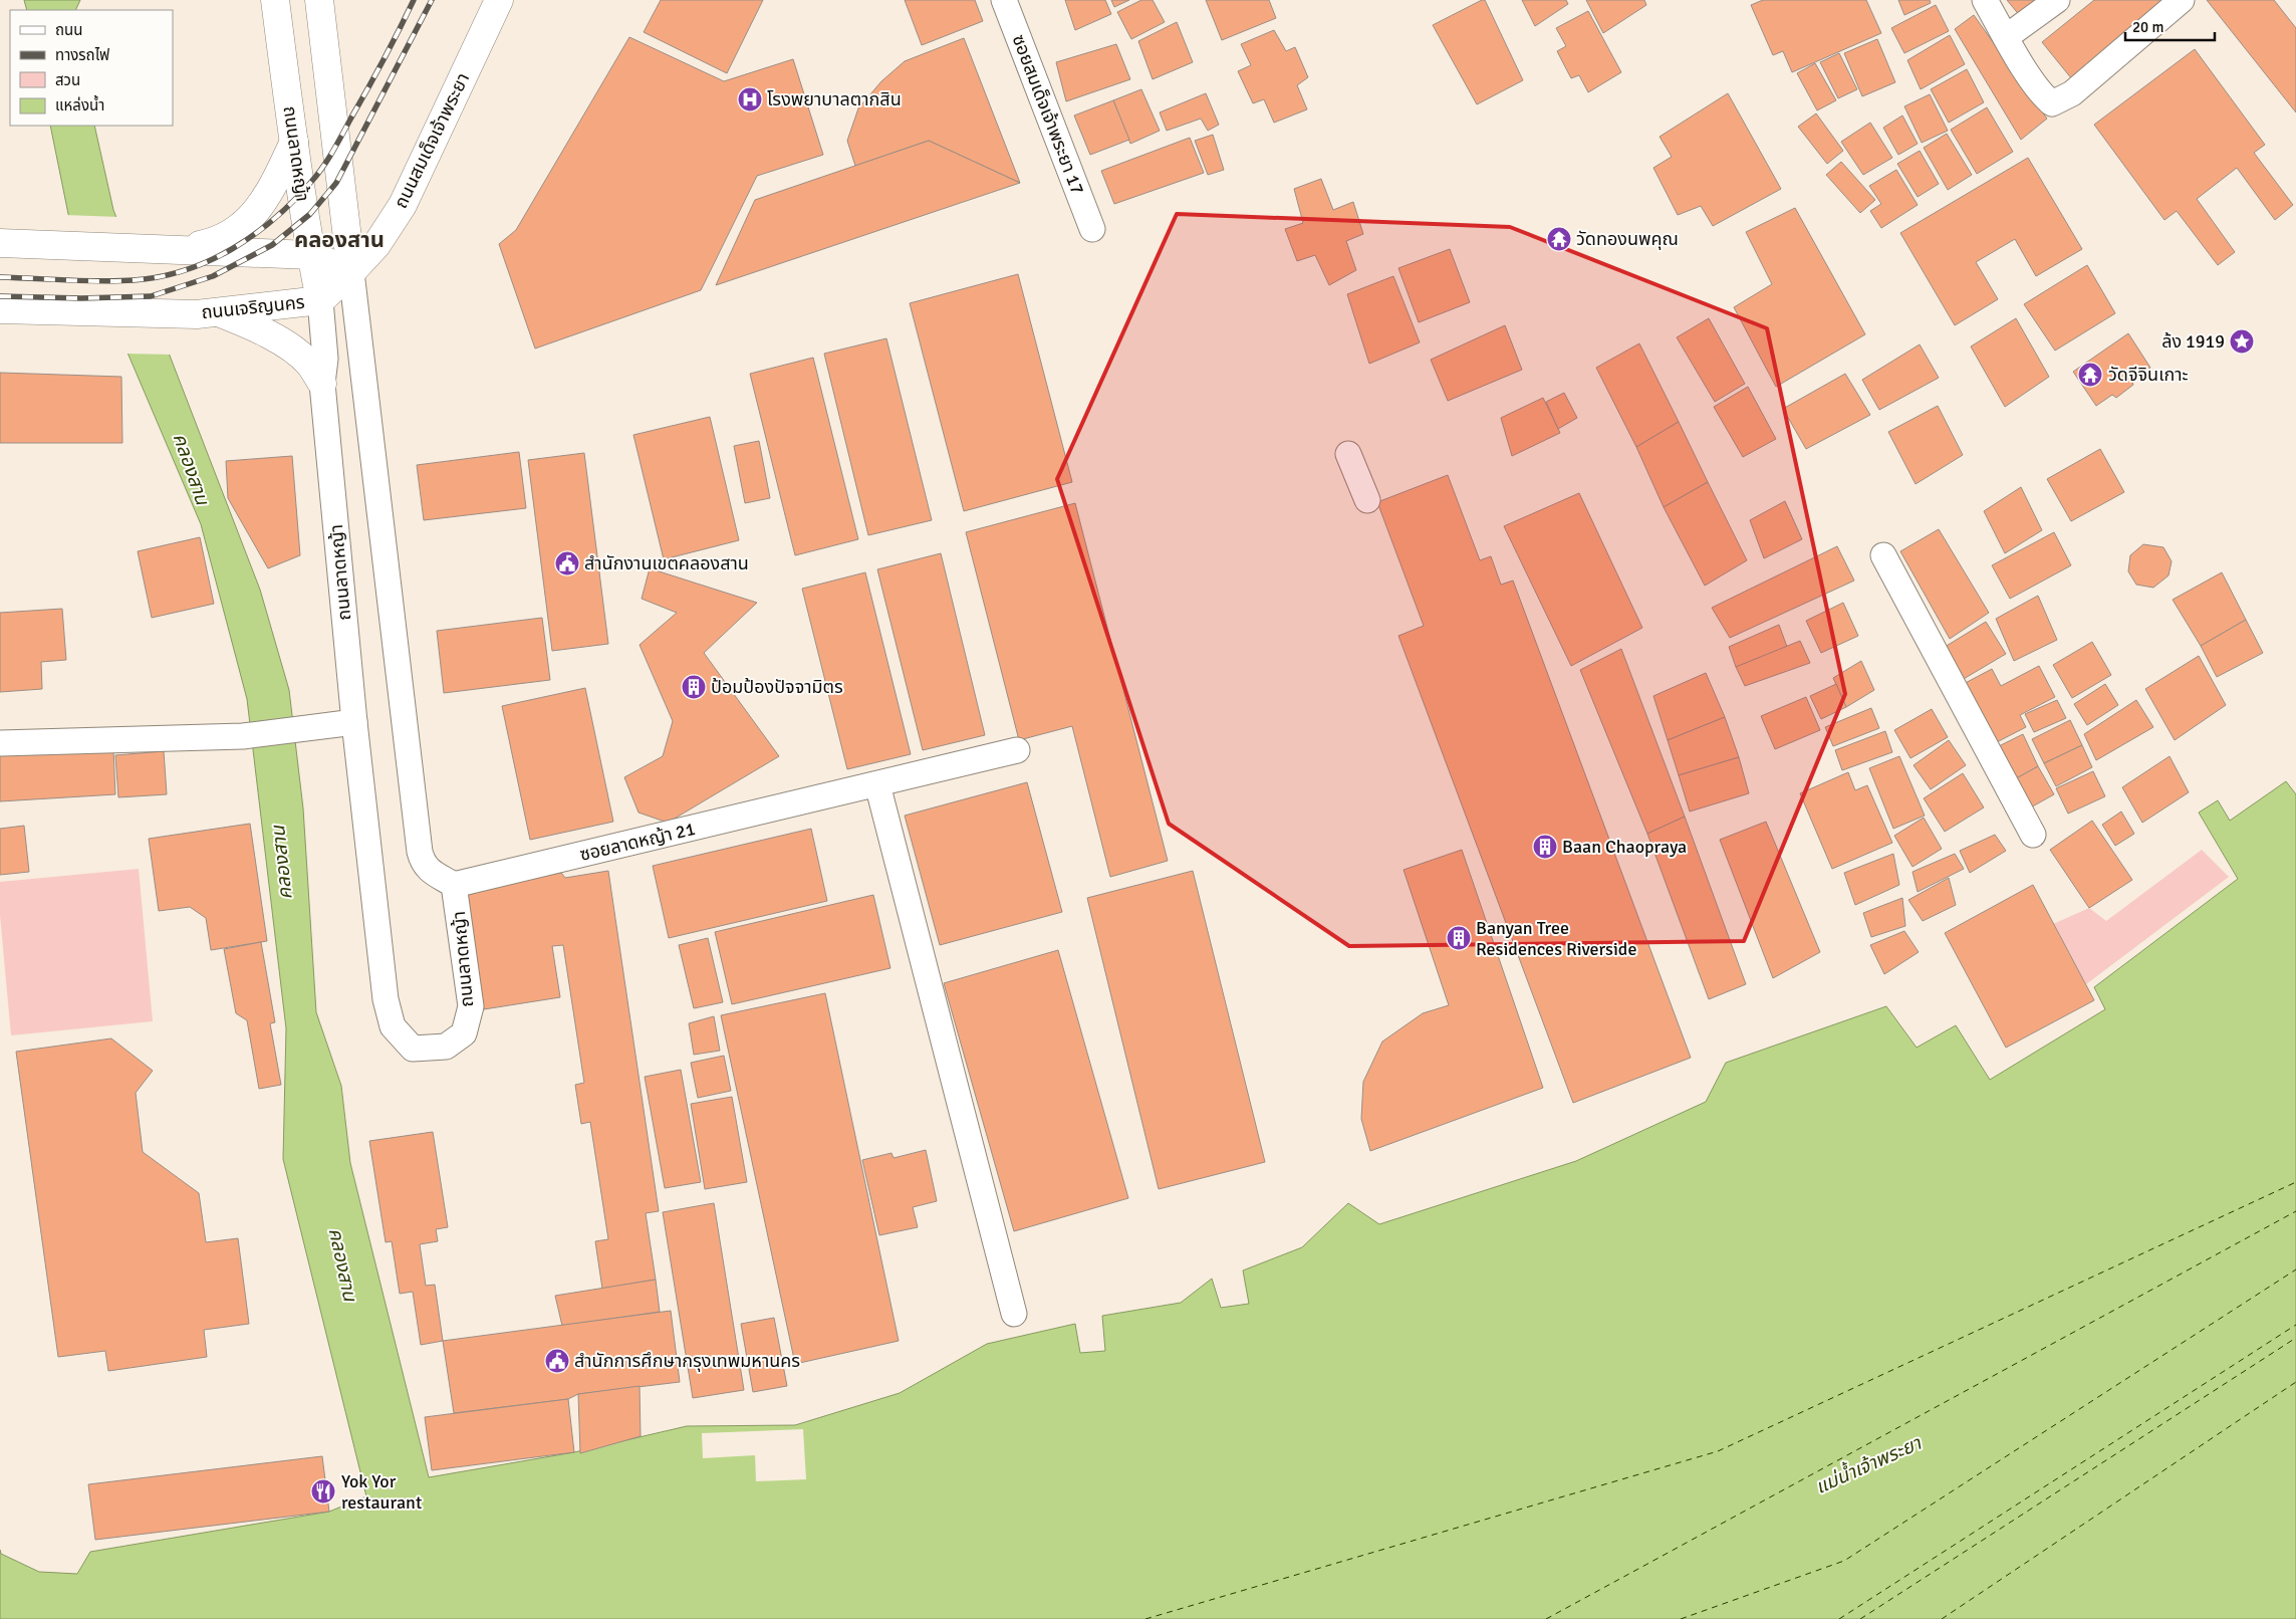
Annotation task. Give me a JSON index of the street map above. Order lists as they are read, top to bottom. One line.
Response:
{"streets":{"main road":["ถนนสมเด็จเจ้าพระยา","ถนนลาดหญ้า","ถนนเจริญนคร"],"street":["ซอยสมเด็จเจ้าพระยา 17","ซอยลาดหญ้า 21"]},"crossings":[["ถนนสมเด็จเจ้าพระยา","ถนนเจริญนคร"],["ถนนลาดหญ้า","ถนนเจริญนคร"],["ถนนลาดหญ้า","ซอยลาดหญ้า 21"]],"districts":["คลองสาน"],"water":["คลองสาน","แม่น้ำเจ้าพระยา"],"places":{"hospital":["โรงพยาบาลตากสิน"],"temple":["วัดทองนพคุณ","วัดจีจินเกาะ"],"place":["ล้ง 1919"],"public building":["สำนักงานเขตคลองสาน","สำนักการศึกษากรุงเทพมหานคร"],"building":["ป้อมป้องปัจจามิตร","Baan Chaopraya","Banyan Tree Residences Riverside"],"restaurant":["Yok Yor restaurant"]},"legend":["ถนน","ทางรถไฟ","สวน","แหล่งน้ำ"],"scale_bar":"20 m"}
